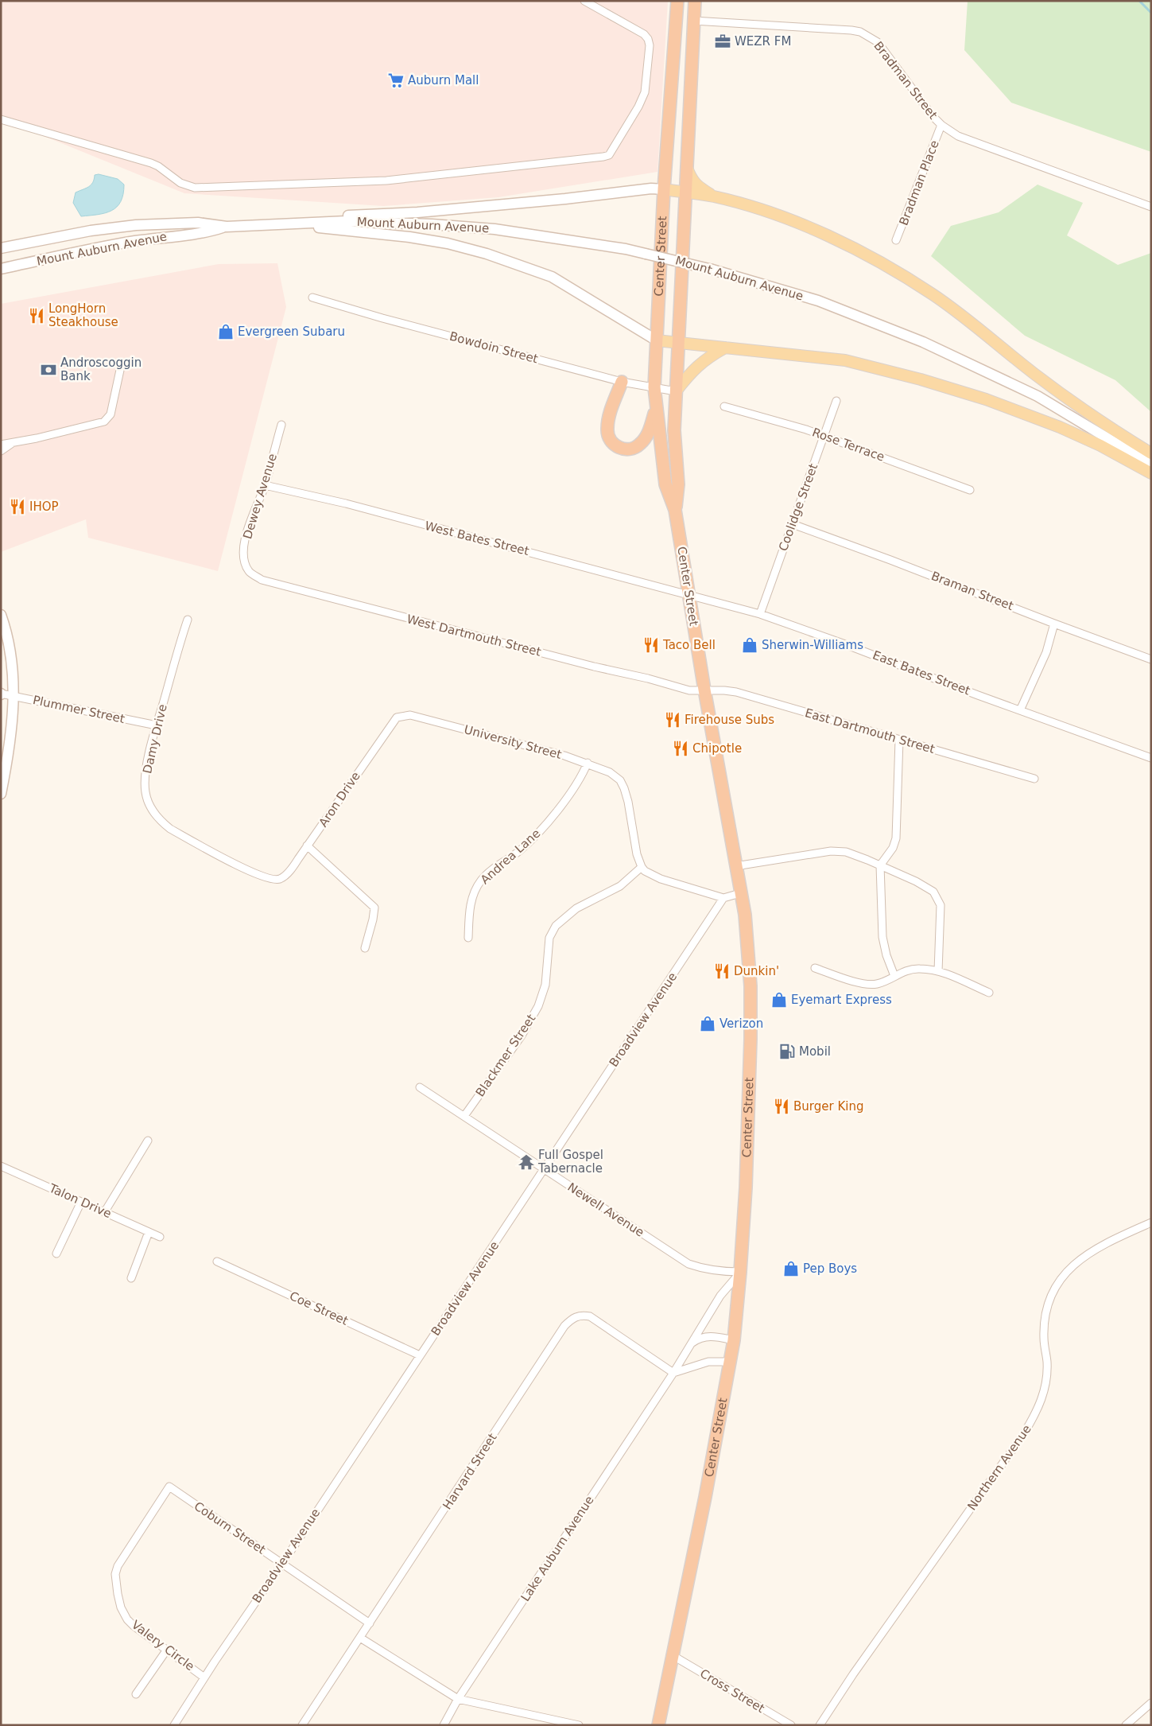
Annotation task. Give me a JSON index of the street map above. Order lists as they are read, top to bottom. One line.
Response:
{"streets":{"highway":["Center Street"],"main road":["Mount Auburn Avenue"],"street":["Bradman Street","Bradman Place","Bowdoin Street","Rose Terrace","Dewey Avenue","Coolidge Street","West Bates Street","Braman Street","West Dartmouth Street","East Bates Street","Plummer Street","East Dartmouth Street","Damy Drive","University Street","Aron Drive","Andrea Lane","Broadview Avenue","Blackmer Street","Talon Drive","Newell Avenue","Coe Street","Northern Avenue","Harvard Street","Coburn Street","Lake Auburn Avenue","Valery Circle","Cross Street"]},"crossings":[["Bradman Street","Bradman Place"],["Bradman Street","Center Street"],["Center Street","Bowdoin Street"],["Center Street","West Bates Street"],["Center Street","West Dartmouth Street"],["Center Street","East Bates Street"],["Center Street","East Dartmouth Street"],["Center Street","Newell Avenue"],["Center Street","Lake Auburn Avenue"],["Center Street","Cross Street"],["Rose Terrace","Coolidge Street"],["Dewey Avenue","West Bates Street"],["Dewey Avenue","West Dartmouth Street"],["Coolidge Street","Braman Street"],["Coolidge Street","East Bates Street"],["West Bates Street","East Bates Street"],["West Dartmouth Street","East Dartmouth Street"],["Plummer Street","Damy Drive"],["Damy Drive","Aron Drive"],["University Street","Aron Drive"],["University Street","Andrea Lane"],["University Street","Blackmer Street"],["Broadview Avenue","Newell Avenue"],["Broadview Avenue","Coe Street"],["Broadview Avenue","Coburn Street"],["Broadview Avenue","Valery Circle"],["Blackmer Street","Newell Avenue"],["Newell Avenue","Lake Auburn Avenue"],["Harvard Street","Coburn Street"],["Harvard Street","Lake Auburn Avenue"],["Coburn Street","Valery Circle"]],"places":{"office":["WEZR FM"],"supermarket":["Auburn Mall"],"restaurant":["LongHorn Steakhouse","IHOP","Taco Bell","Firehouse Subs","Chipotle","Dunkin'","Burger King"],"shop":["Evergreen Subaru","Sherwin-Williams","Eyemart Express","Verizon","Pep Boys"],"bank":["Androscoggin Bank"],"fuel station":["Mobil"],"temple":["Full Gospel Tabernacle"]}}
